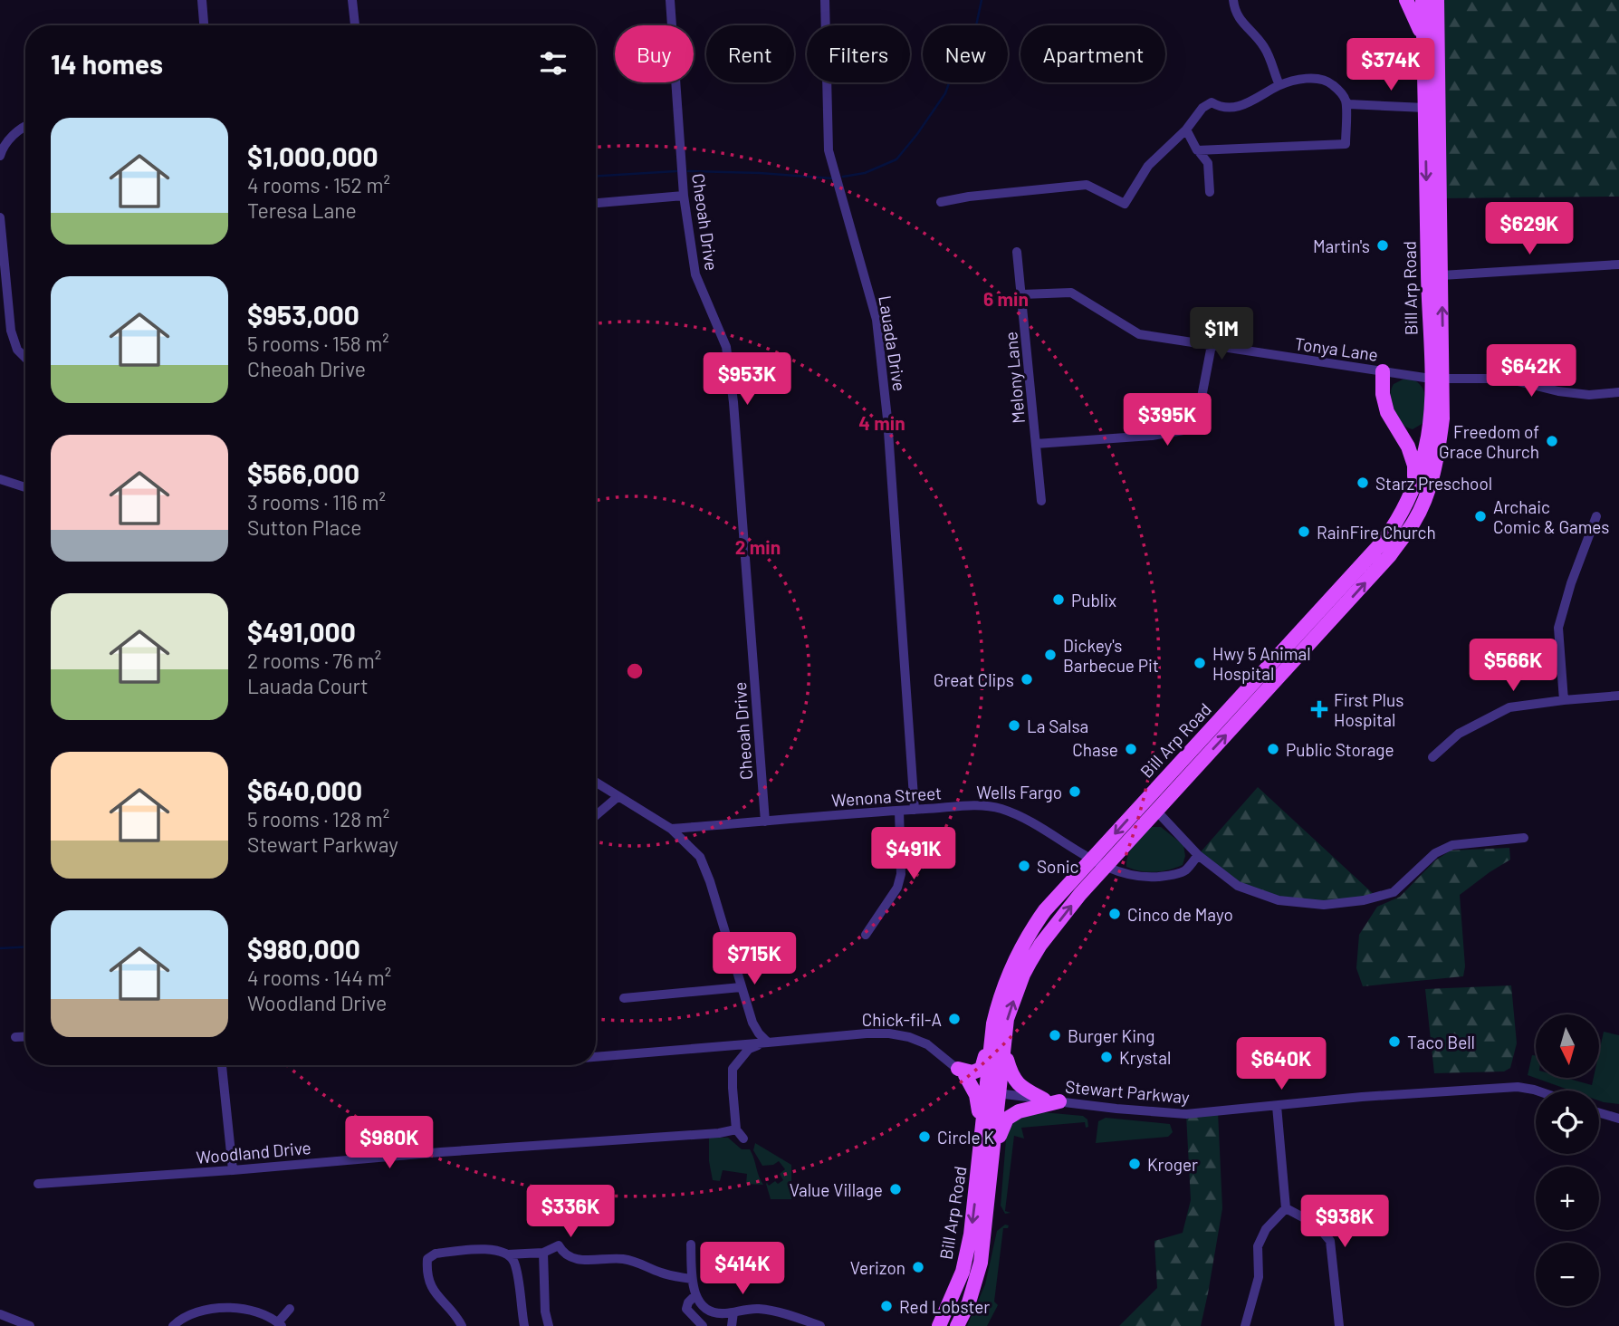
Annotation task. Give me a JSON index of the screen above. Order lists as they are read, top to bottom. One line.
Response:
{"streets":{"main road":["Bill Arp Road"],"street":["Cheoah Drive","Lauada Drive","Tonya Lane","Melony Lane","Wenona Street","Stewart Parkway","Woodland Drive"]},"crossings":[["Cheoah Drive","Wenona Street"],["Bill Arp Road","Tonya Lane"],["Bill Arp Road","Wenona Street"],["Bill Arp Road","Stewart Parkway"],["Lauada Drive","Wenona Street"],["Tonya Lane","Melony Lane"]],"places":{"other":["Martin's","Freedom of Grace Church","Starz Preschool","Archaic Comic & Games","RainFire Church","Publix","Dickey's Barbecue Pit","Hwy 5 Animal Hospital","Great Clips","La Salsa","Chase","Public Storage","Wells Fargo","Sonic","Cinco de Mayo","Chick-fil-A","Burger King","Taco Bell","Krystal","Circle K","Kroger","Value Village","Verizon","Red Lobster"],"health":["First Plus Hospital"]},"north":"bottom","page":{"chip":["Buy","Rent","Filters","New","Apartment"],"heading":"14 homes","price":["$374K","$629K","$1M","$642K","$953K","$395K","$566K","$491K","$715K","$640K","$980K","$336K","$938K","$414K"],"list":[{"name":"$1,000,000","note":"4 rooms · 152 m² · Teresa Lane"},{"name":"$953,000","note":"5 rooms · 158 m² · Cheoah Drive"},{"name":"$566,000","note":"3 rooms · 116 m² · Sutton Place"},{"name":"$491,000","note":"2 rooms · 76 m² · Lauada Court"},{"name":"$640,000","note":"5 rooms · 128 m² · Stewart Parkway"},{"name":"$980,000","note":"4 rooms · 144 m² · Woodland Drive"}],"map_buttons":["+","−"]},"rings":["6 min","4 min","2 min"]}
